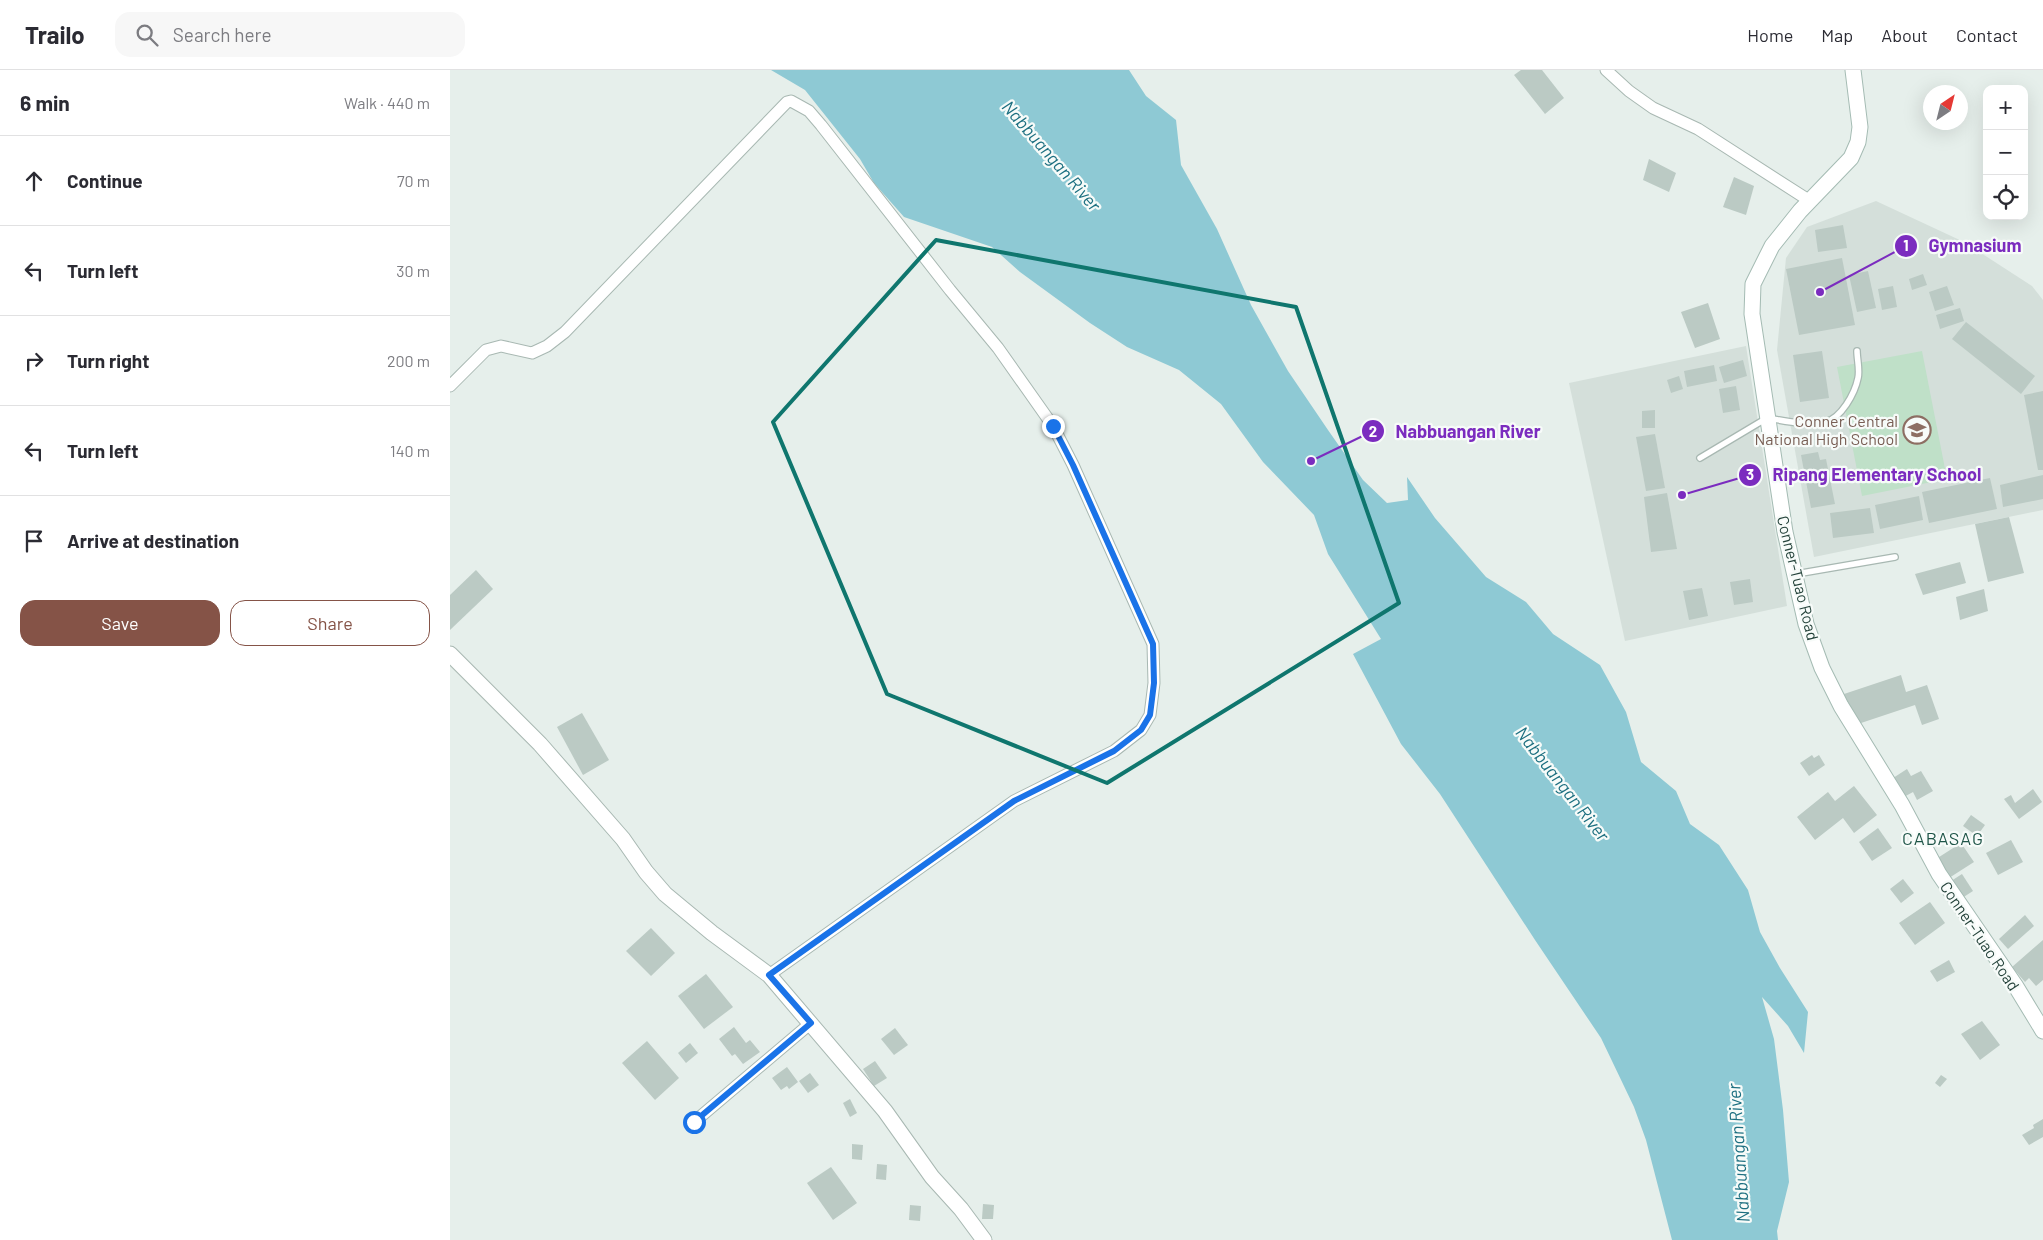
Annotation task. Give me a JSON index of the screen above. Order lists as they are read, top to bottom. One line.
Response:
{"streets":{"main road":["Conner-Tuao Road"]},"districts":["CABASAG"],"water":["Nabbuangan River"],"places":{"other":["Gymnasium","Nabbuangan River","Ripang Elementary School"],"school or university":["Conner Central National High School"]},"north":"top right","page":{"header":"Trailo","search":"Search here","nav":["Home","Map","About","Contact"],"heading":["6 min","Walk · 440 m"],"map_buttons":["+","−"],"list":[["Continue","70 m"],["Turn left","30 m"],["Turn right","200 m"],["Turn left","140 m"],"Arrive at destination"],"buttons":["Save","Share"]}}
